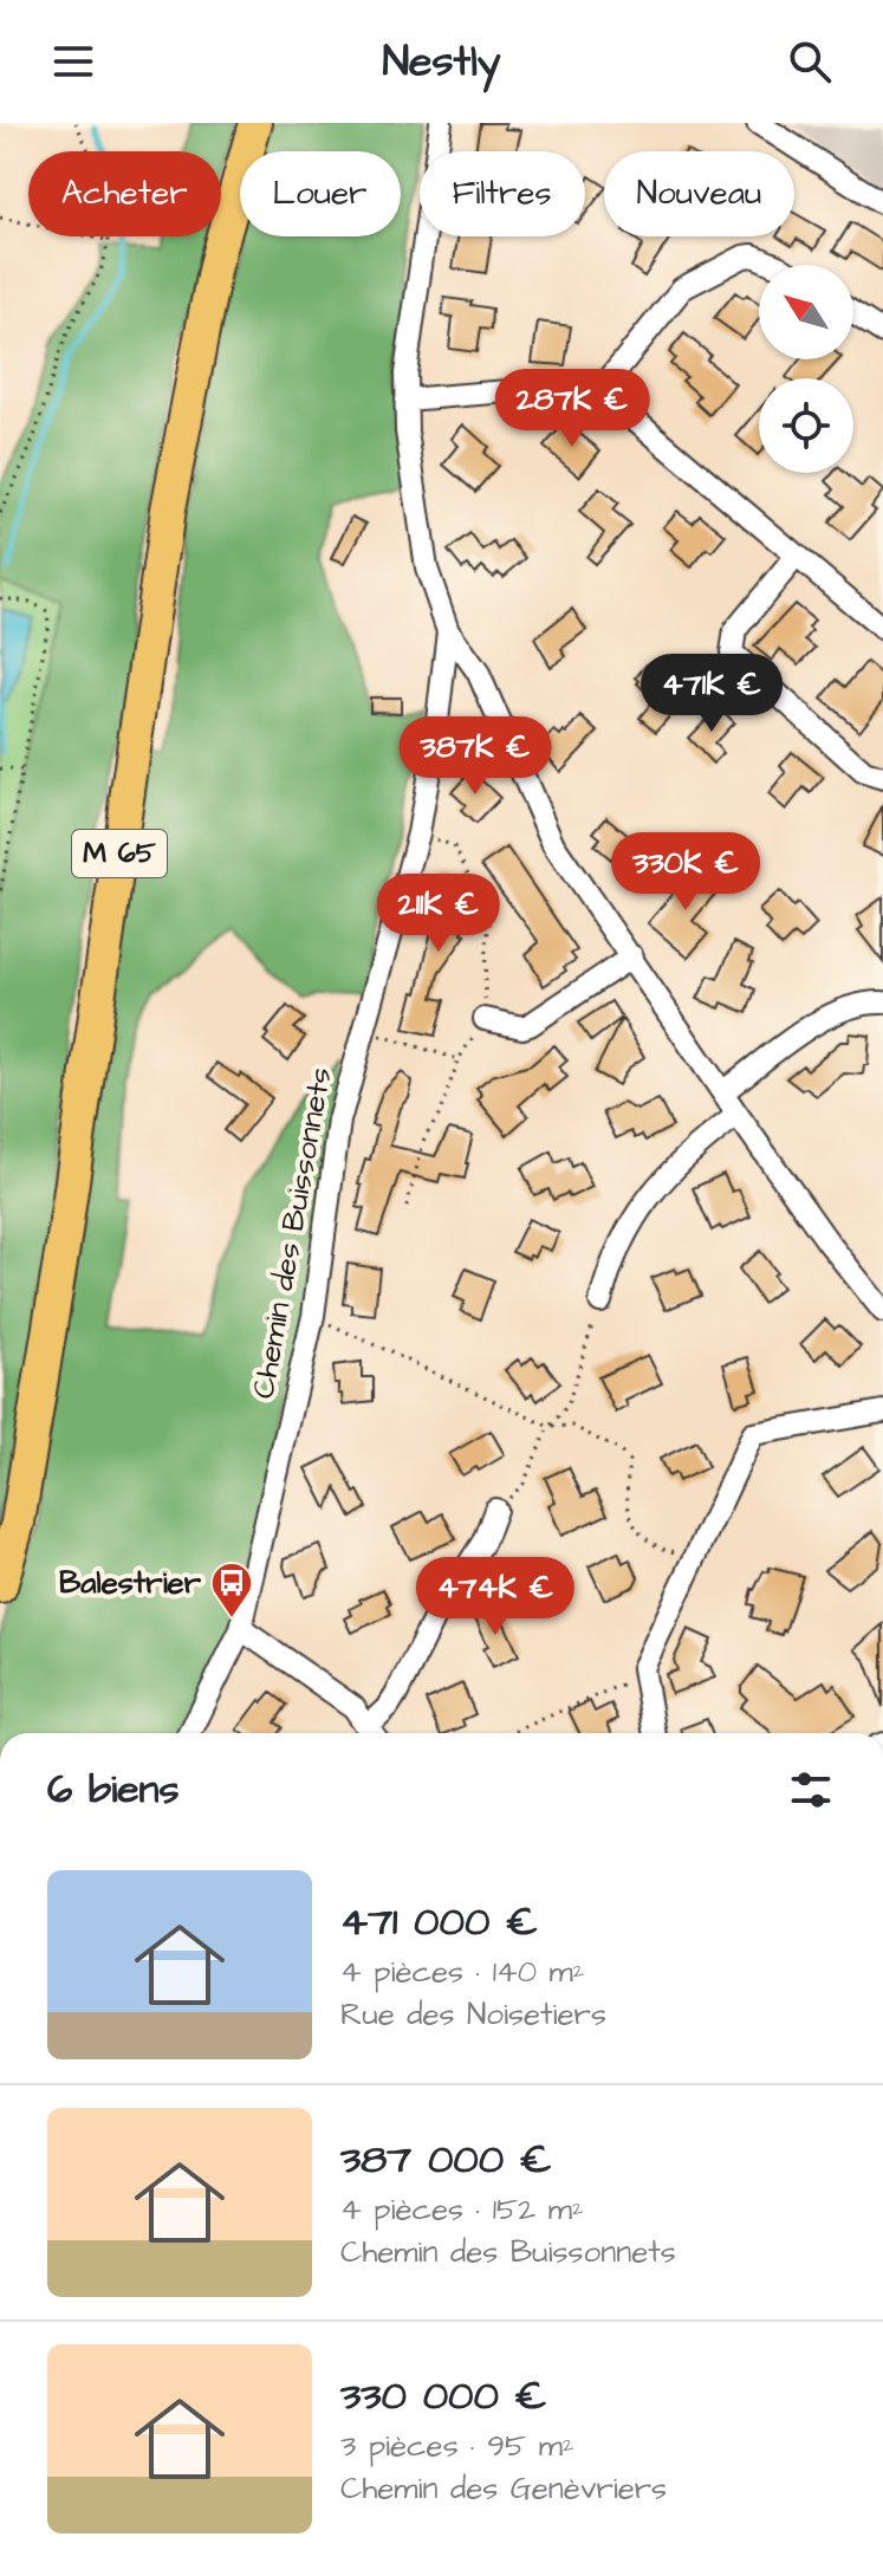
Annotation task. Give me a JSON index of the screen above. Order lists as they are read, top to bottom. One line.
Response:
{"streets":{"main road":["M 65"],"street":["Chemin des Buissonnets"]},"places":{"bus stop":["Balestrier"]},"north":"top left","page":{"header":"Nestly","chip":["Acheter","Louer","Filtres","Nouveau"],"price":["287K €","471K €","387K €","330K €","211K €","474K €"],"heading":"6 biens","list":[{"name":"471 000 €","note":"4 pièces · 140 m² · Rue des Noisetiers"},{"name":"387 000 €","note":"4 pièces · 152 m² · Chemin des Buissonnets"},{"name":"330 000 €","note":"3 pièces · 95 m² · Chemin des Genèvriers"}]}}
